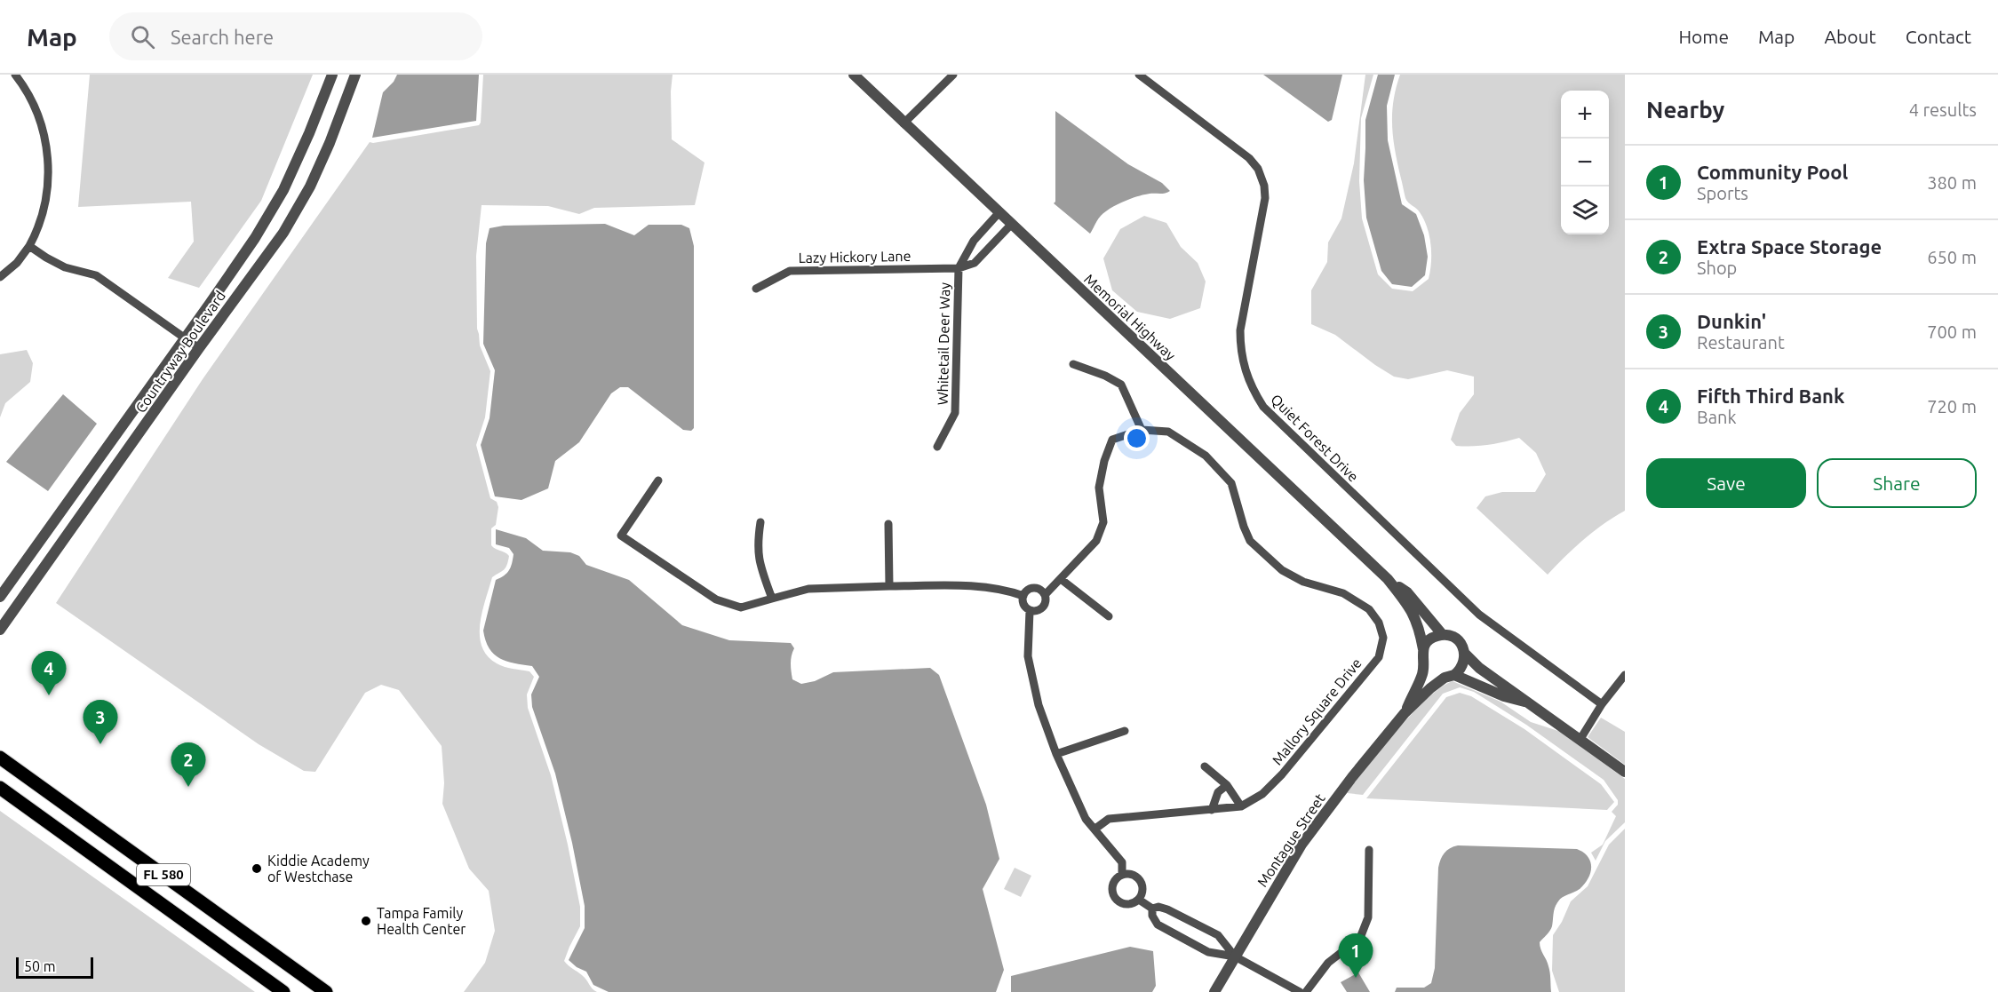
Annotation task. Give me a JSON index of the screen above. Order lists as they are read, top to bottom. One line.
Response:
{"streets":{"main road":["FL 580"],"street":["Lazy Hickory Lane","Memorial Highway","Whitetail Deer Way","Countryway Boulevard","Quiet Forest Drive","Mallory Square Drive","Montague Street"]},"crossings":[["Lazy Hickory Lane","Whitetail Deer Way"],["Memorial Highway","Whitetail Deer Way"],["Memorial Highway","Montague Street"]],"places":["Kiddie Academy of Westchase","Tampa Family Health Center"],"scale_bar":"50 m","page":{"header":"Map","search":"Search here","nav":["Home","Map","About","Contact"],"heading":["Nearby","4 results"],"map_buttons":["+","−"],"list":[{"mark":"1","name":"Community Pool","note":"Sports","value":"380 m"},{"mark":"2","name":"Extra Space Storage","note":"Shop","value":"650 m"},{"mark":"3","name":"Dunkin'","note":"Restaurant","value":"700 m"},{"mark":"4","name":"Fifth Third Bank","note":"Bank","value":"720 m"}],"buttons":["Save","Share"],"pins":["4","3","2","1"],"scale":"50 m"}}
